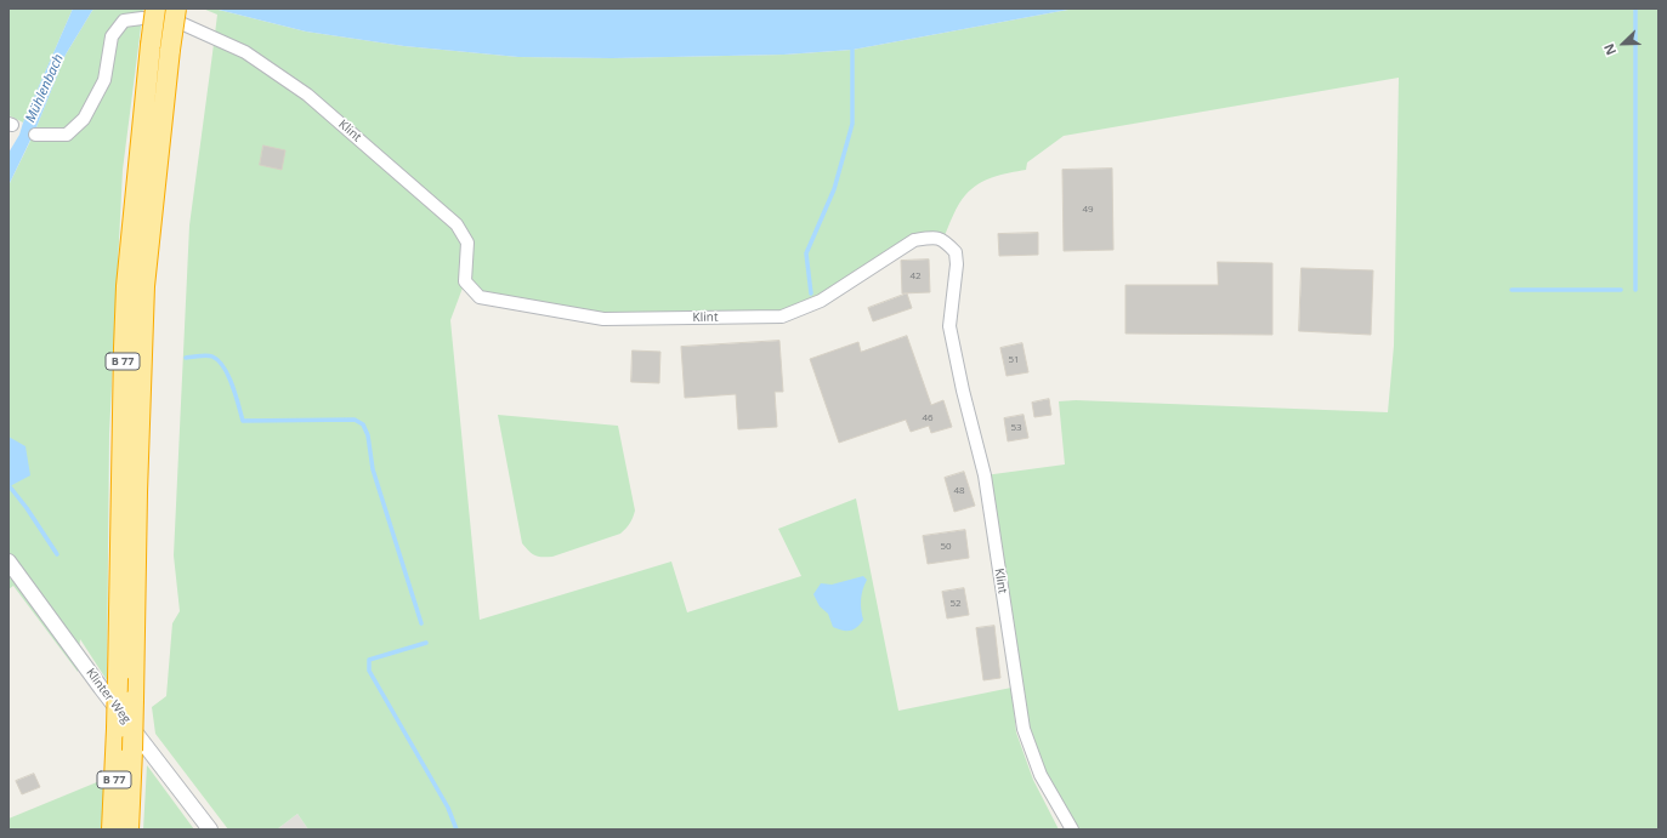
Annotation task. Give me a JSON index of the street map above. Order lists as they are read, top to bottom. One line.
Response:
{"streets":{"highway":["B 77"],"street":["Klint","Klinter Weg"]},"water":["Mühlenbach"],"house_numbers":["49","42","51","46","53","48","50","52"],"north":"bottom left"}
